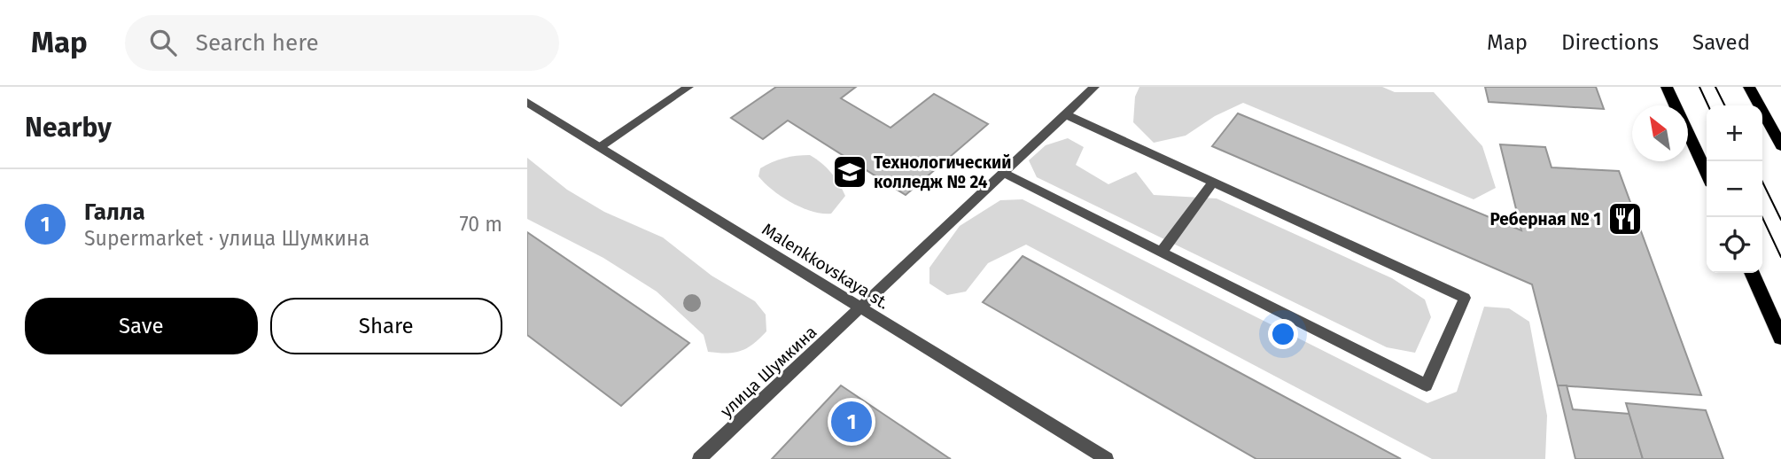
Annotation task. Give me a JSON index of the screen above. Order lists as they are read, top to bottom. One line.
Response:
{"streets":{"street":["Malenkkovskaya st.","улица Шумкина"]},"crossings":[["Malenkkovskaya st.","улица Шумкина"]],"places":{"school or university":["Технологический колледж № 24"],"restaurant":["Реберная № 1"]},"north":"top left","page":{"header":"Map","search":"Search here","nav":["Map","Directions","Saved"],"heading":"Nearby","map_buttons":["+","−"],"list":[{"mark":"1","name":"Галла","note":"Supermarket · улица Шумкина","value":"70 m"}],"buttons":["Save","Share"],"pins":"1"}}
